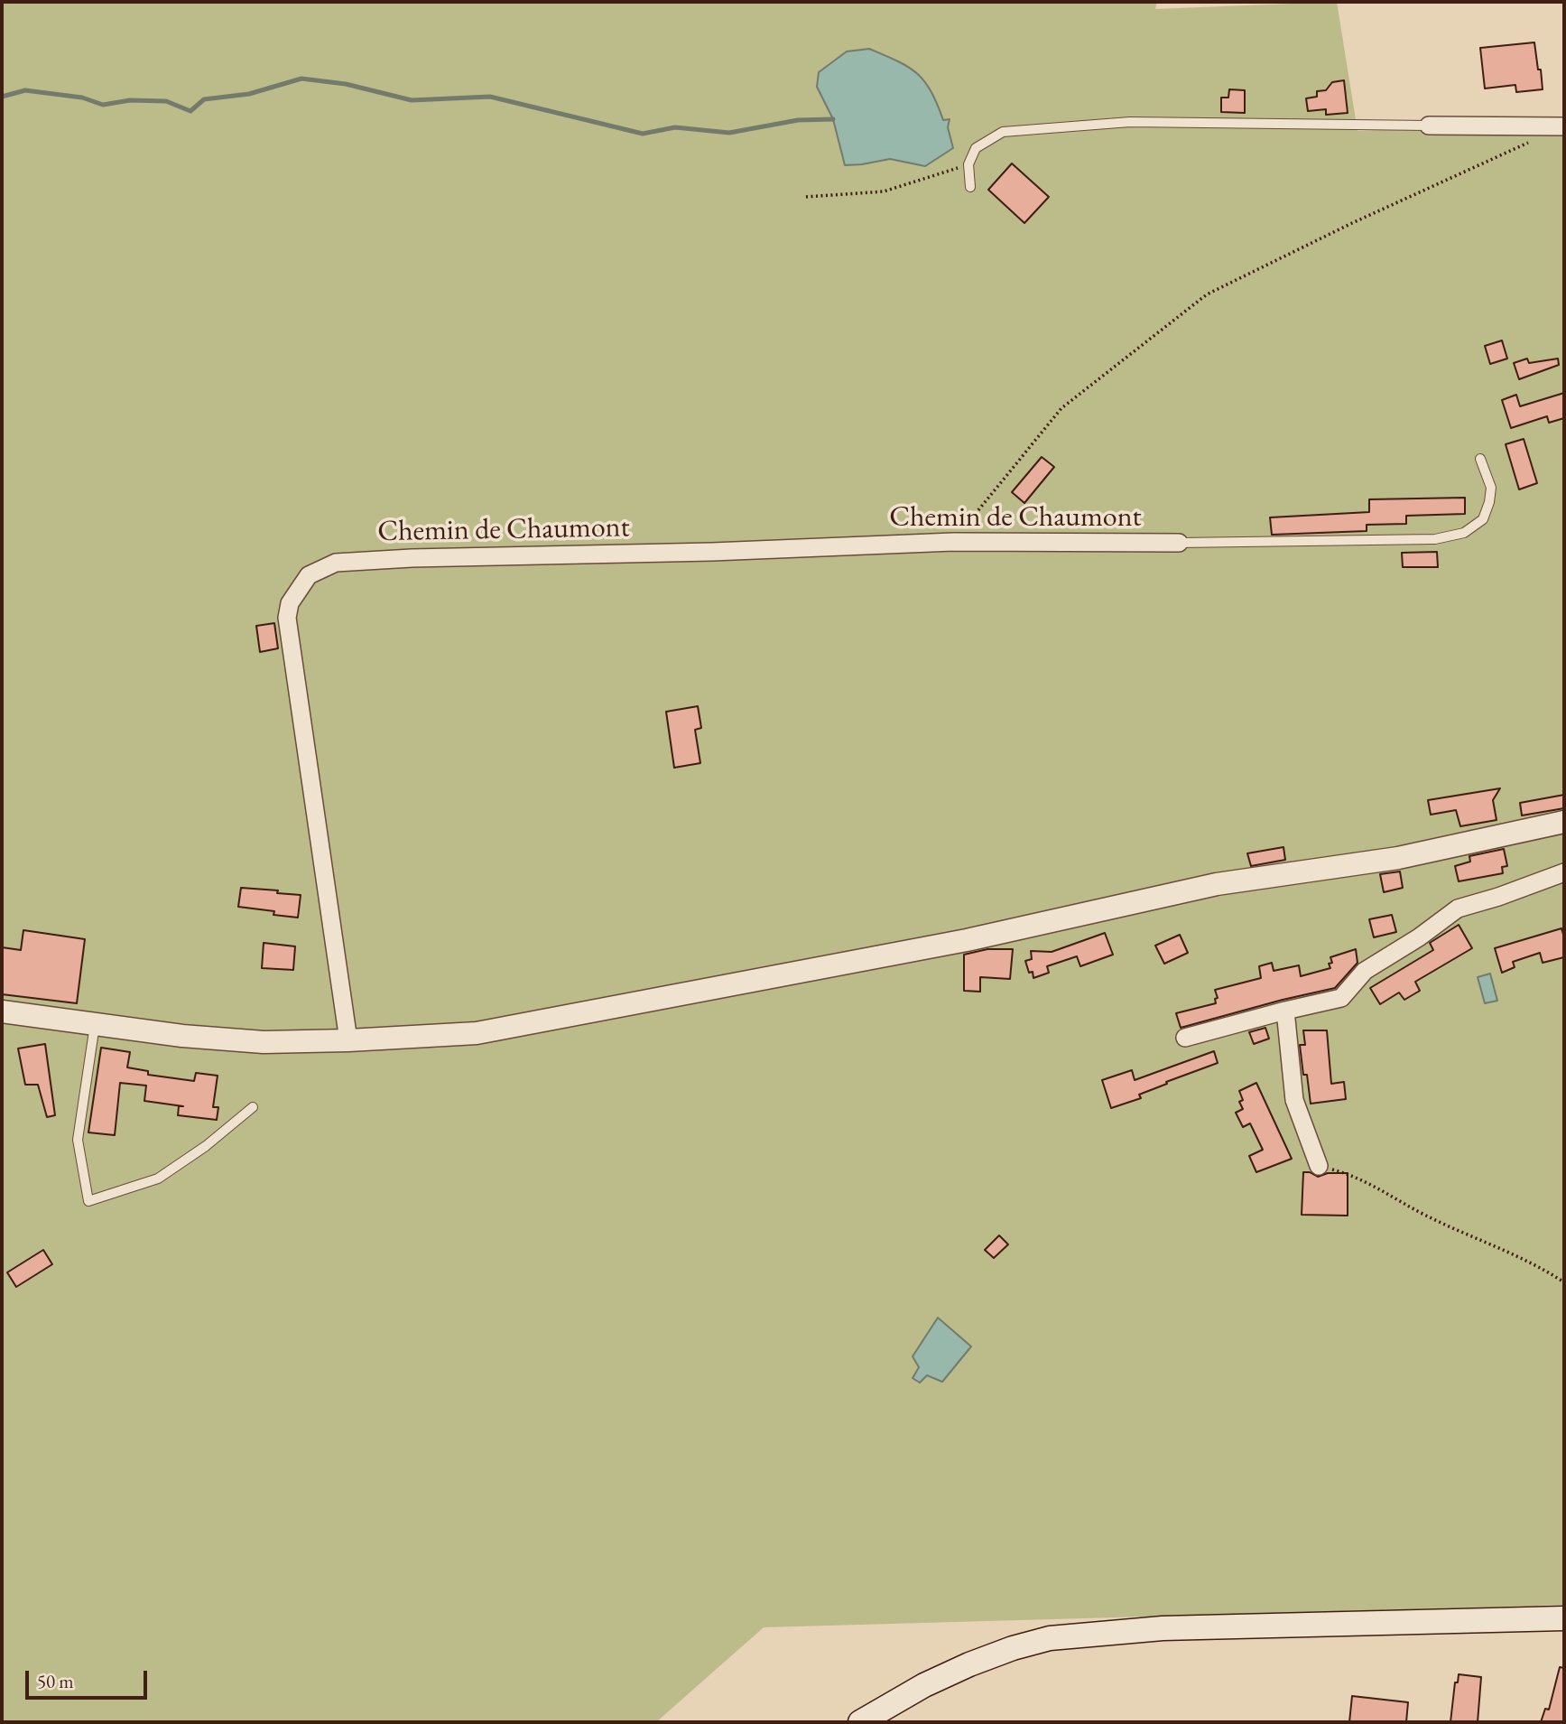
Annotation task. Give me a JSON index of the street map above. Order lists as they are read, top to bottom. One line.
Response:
{"streets":{"street":["Chemin de Chaumont"]},"scale_bar":"50 m"}
